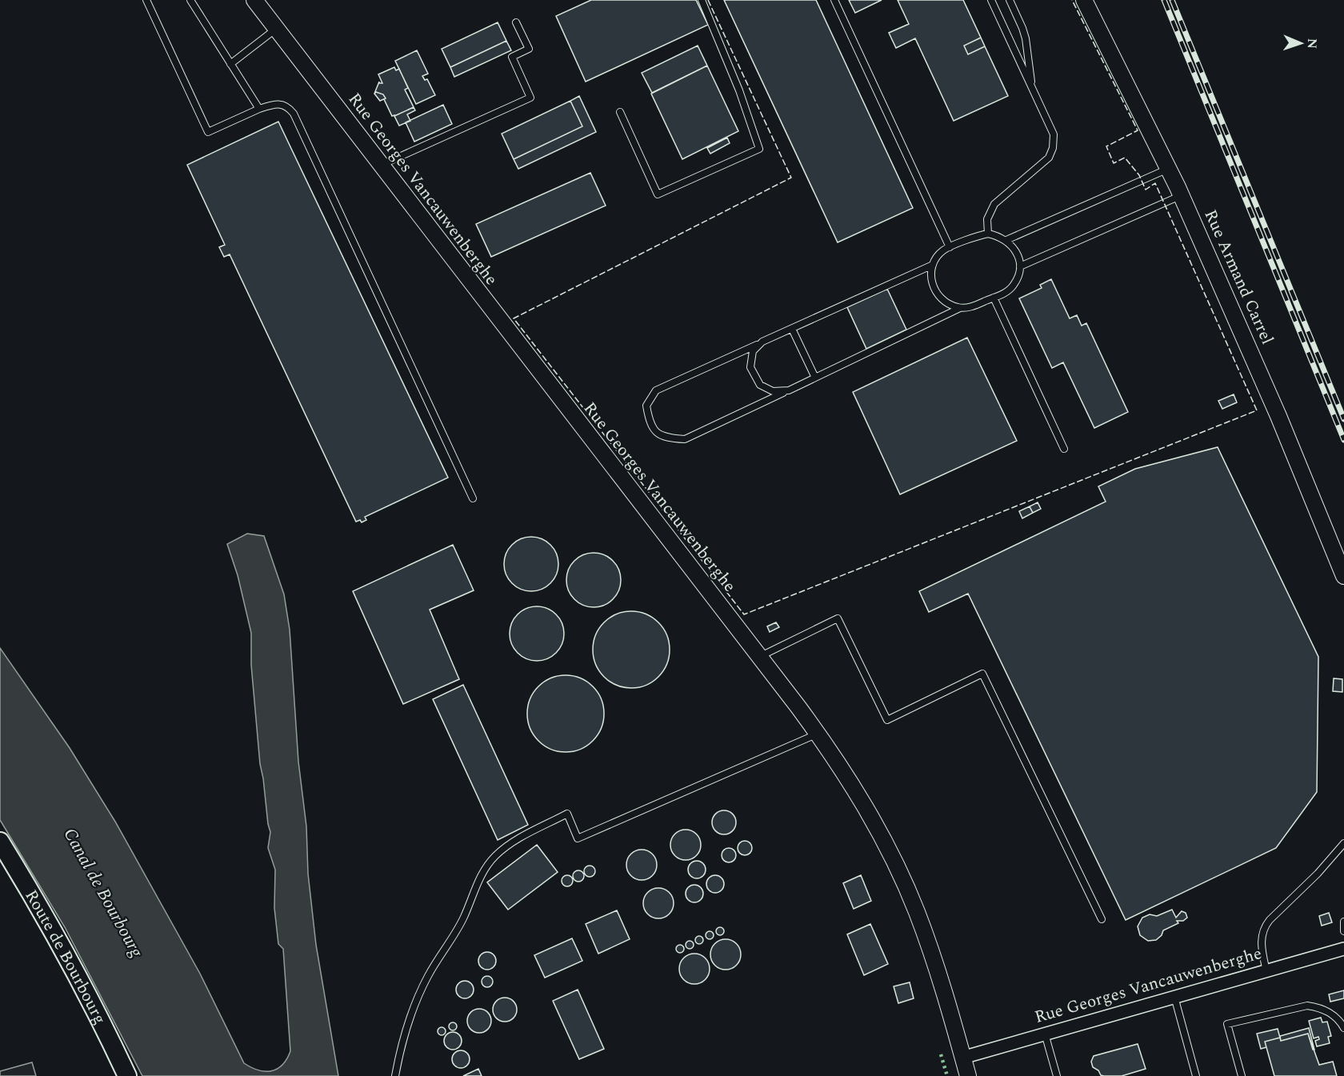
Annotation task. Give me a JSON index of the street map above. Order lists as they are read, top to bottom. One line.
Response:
{"streets":{"main road":["Route de Bourbourg"],"street":["Rue Georges Vancauwenberghe","Rue Armand Carrel"]},"water":["Canal de Bourbourg"],"north":"right"}
